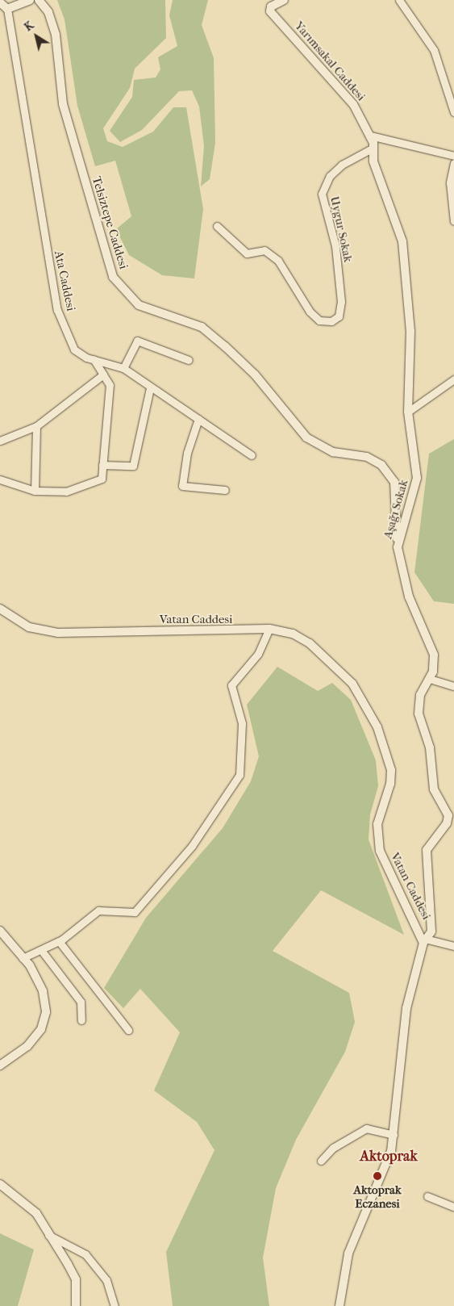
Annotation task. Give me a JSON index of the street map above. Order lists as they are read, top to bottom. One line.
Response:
{"streets":{"street":["Yarımsakal Caddesi","Telsiztepe Caddesi","Uygur Sokak","Ata Caddesi","Aşağı Sokak","Vatan Caddesi"]},"crossings":[["Yarımsakal Caddesi","Uygur Sokak"],["Yarımsakal Caddesi","Aşağı Sokak"],["Telsiztepe Caddesi","Aşağı Sokak"],["Aşağı Sokak","Vatan Caddesi"]],"districts":["Aktoprak"],"places":["Aktoprak Eczanesi"],"north":"top left"}
